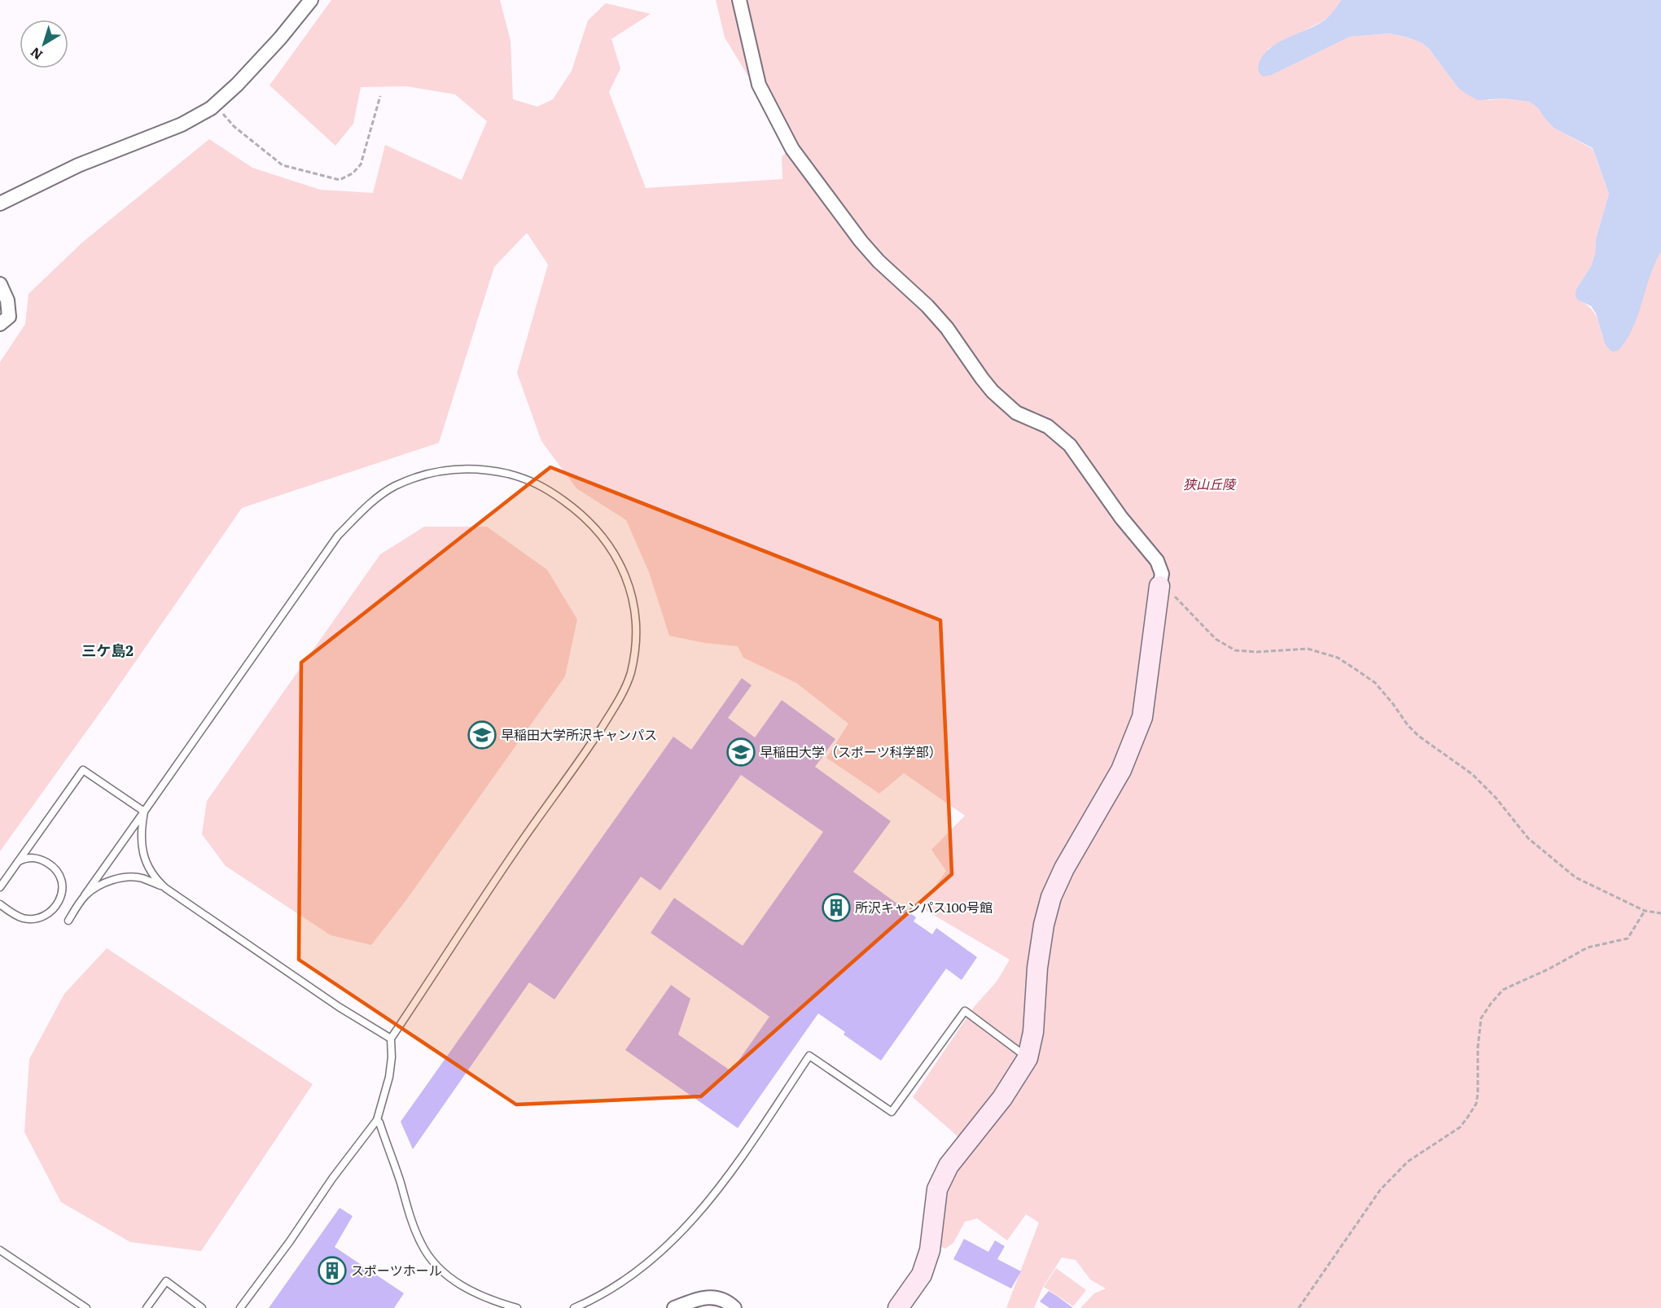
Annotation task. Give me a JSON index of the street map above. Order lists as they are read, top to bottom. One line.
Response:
{"districts":["三ケ島2"],"parks":["狭山丘陵"],"places":{"school or university":["早稲田大学所沢キャンパス","早稲田大学（スポーツ科学部）"],"building":["所沢キャンパス100号館","スポーツホール"]},"north":"bottom left"}
